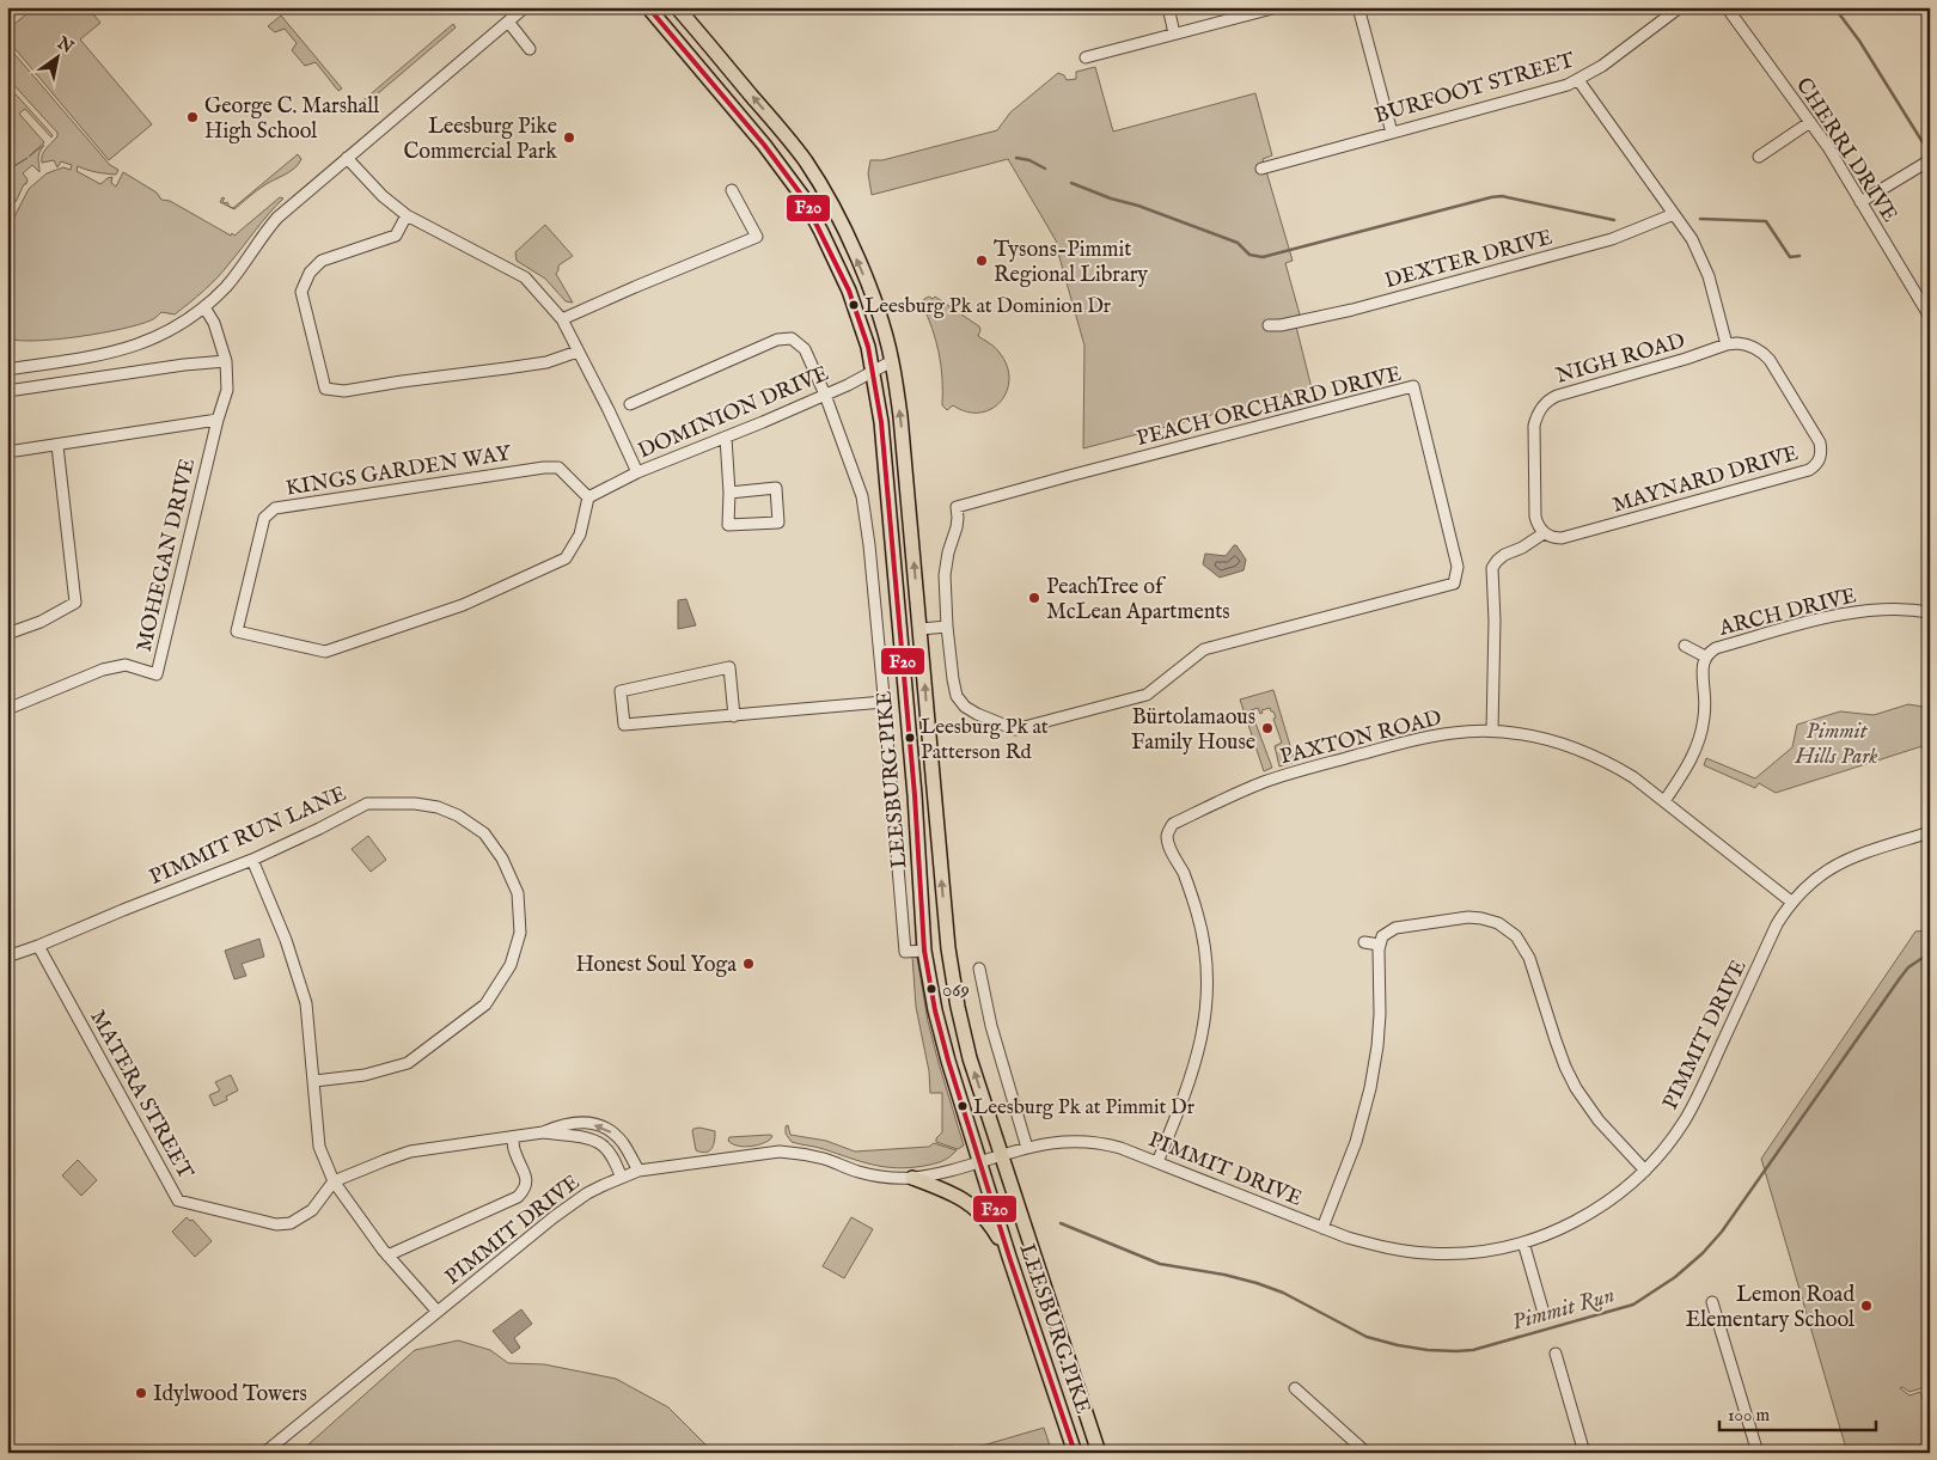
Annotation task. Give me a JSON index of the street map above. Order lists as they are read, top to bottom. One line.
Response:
{"streets":{"main road":["LEESBURG PIKE"],"street":["BURFOOT STREET","CHERRI DRIVE","DEXTER DRIVE","NIGH ROAD","PEACH ORCHARD DRIVE","DOMINION DRIVE","KINGS GARDEN WAY","MAYNARD DRIVE","MOHEGAN DRIVE","ARCH DRIVE","PAXTON ROAD","PIMMIT RUN LANE","PIMMIT DRIVE","MATERA STREET"]},"crossings":[["NIGH ROAD","MAYNARD DRIVE"],["DOMINION DRIVE","KINGS GARDEN WAY"],["DOMINION DRIVE","LEESBURG PIKE"],["ARCH DRIVE","PAXTON ROAD"],["PAXTON ROAD","PIMMIT DRIVE"],["LEESBURG PIKE","PIMMIT DRIVE"],["PIMMIT RUN LANE","MATERA STREET"],["PIMMIT DRIVE","MATERA STREET"]],"water":["Pimmit Run"],"parks":["Pimmit Hills Park"],"places":["George C. Marshall High School","Leesburg Pike Commercial Park","Tysons-Pimmit Regional Library","Leesburg Pk at Dominion Dr","PeachTree of McLean Apartments","Bürtolamaous Family House","Leesburg Pk at Patterson Rd","Honest Soul Yoga","069","Leesburg Pk at Pimmit Dr","Lemon Road Elementary School","Idylwood Towers"],"lines":["transit line F20"],"scale_bar":"100 m","north":"top right"}
